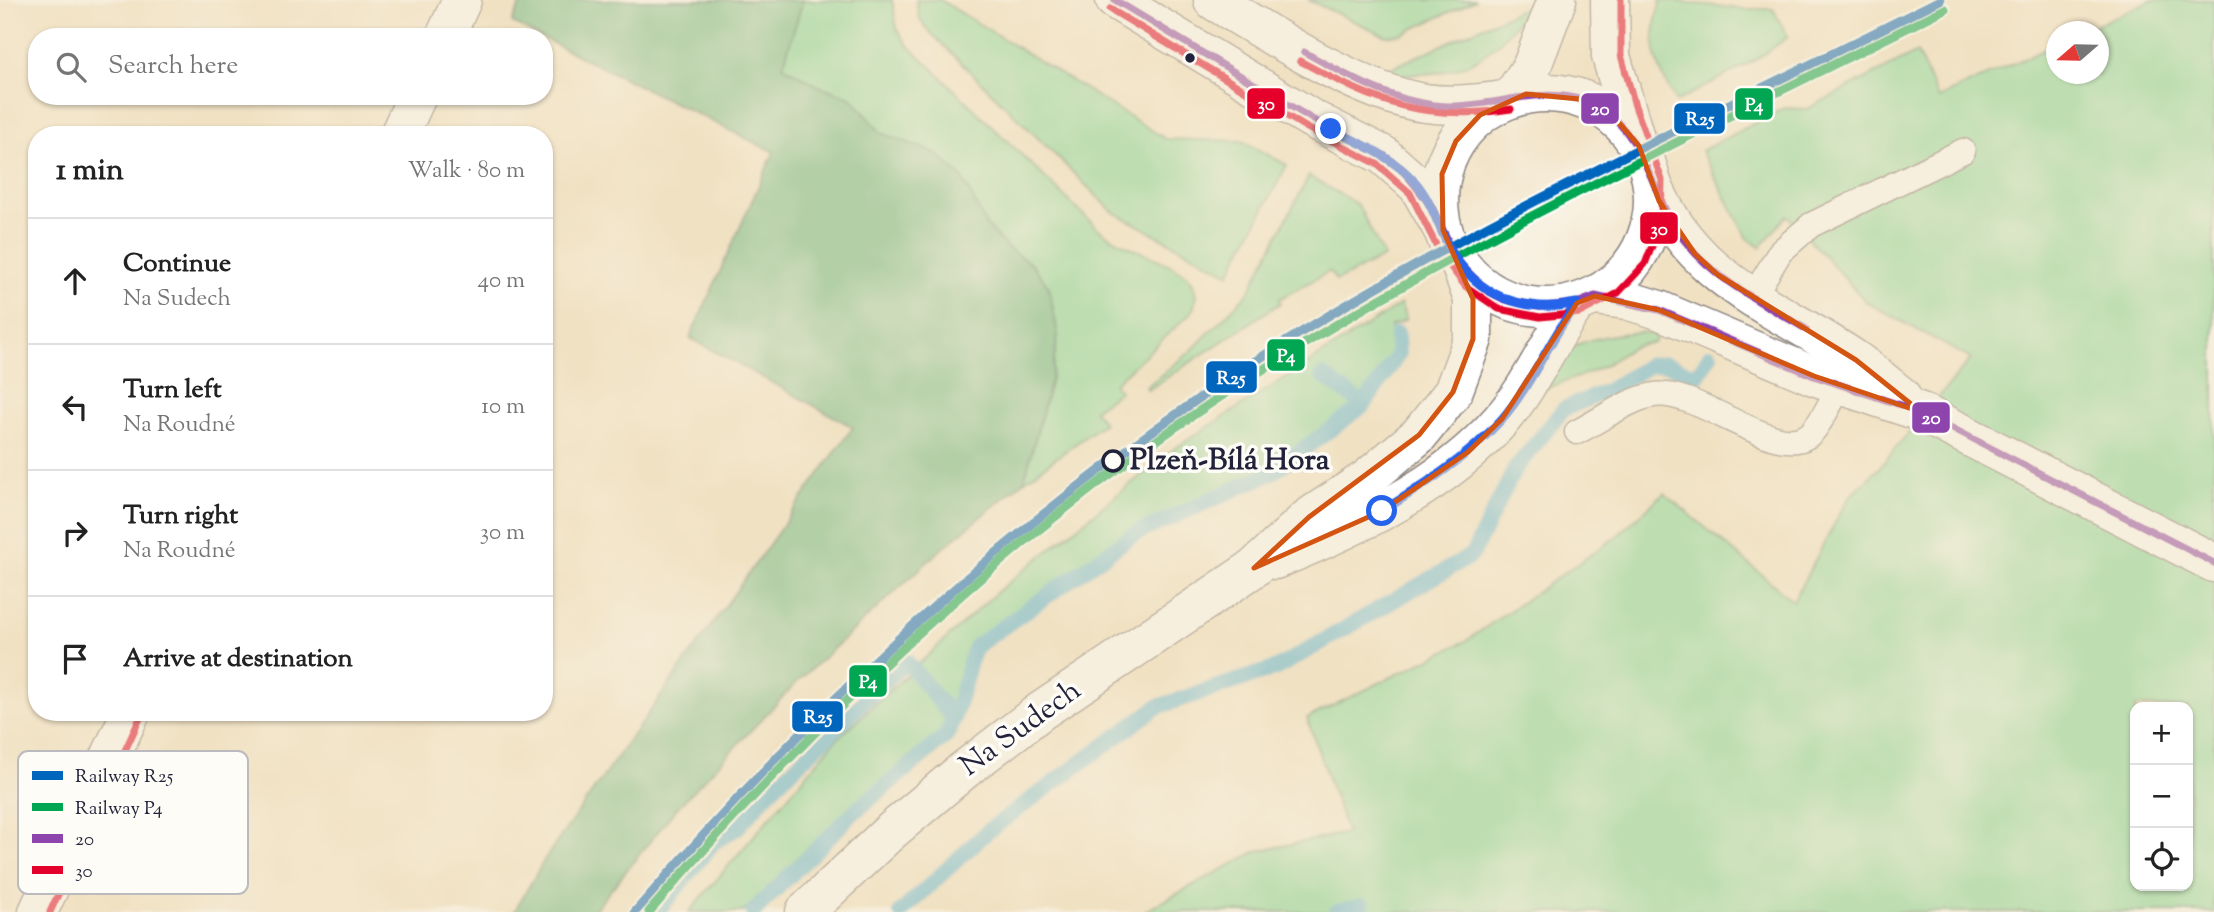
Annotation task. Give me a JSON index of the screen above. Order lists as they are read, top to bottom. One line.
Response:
{"streets":{"main road":["Na Sudech"]},"places":["Plzeň-Bílá Hora"],"lines":["rail line R25","transit line 20","transit line 30","rail line P4"],"legend":["Railway R25","Railway P4","20","30"],"north":"left","page":{"search":"Search here","heading":["1 min","Walk · 80 m"],"list":[["Continue","Na Sudech","40 m"],["Turn left","Na Roudné","10 m"],["Turn right","Na Roudné","30 m"],"Arrive at destination"],"map_buttons":["+","−"]}}
